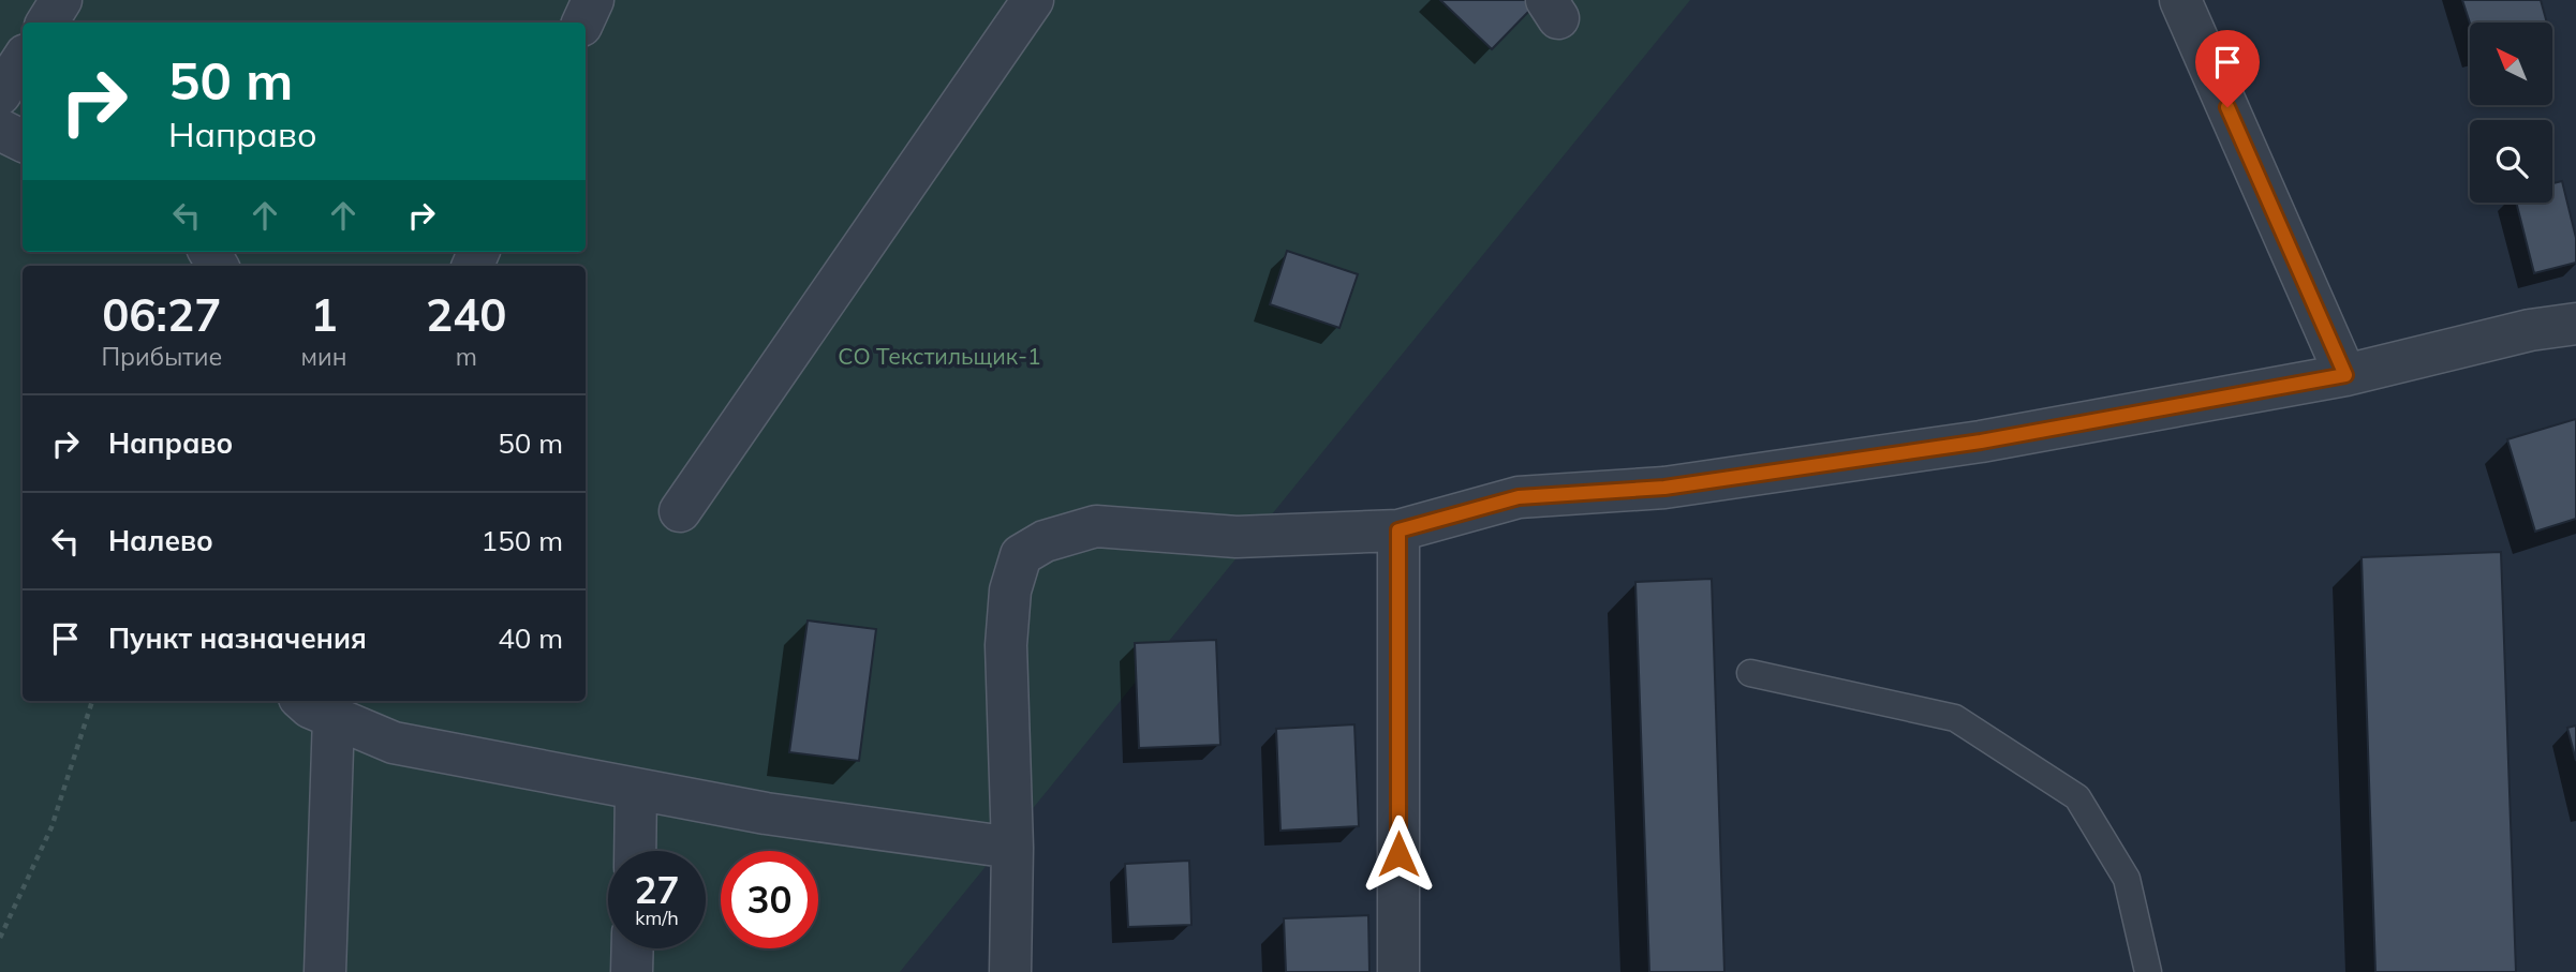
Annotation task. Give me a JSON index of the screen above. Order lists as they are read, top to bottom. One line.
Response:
{"parks":["СО Текстильщик-1"],"north":"top left","page":{"turn":["50 m","Направо"],"eta":["06:27","Прибытие","1","мин","240","m"],"list":[{"name":"Направо","value":"50 m"},{"name":"Налево","value":"150 m"},{"name":"Пункт назначения","value":"40 m"}],"speed":"27 km/h","limit":"30"}}
